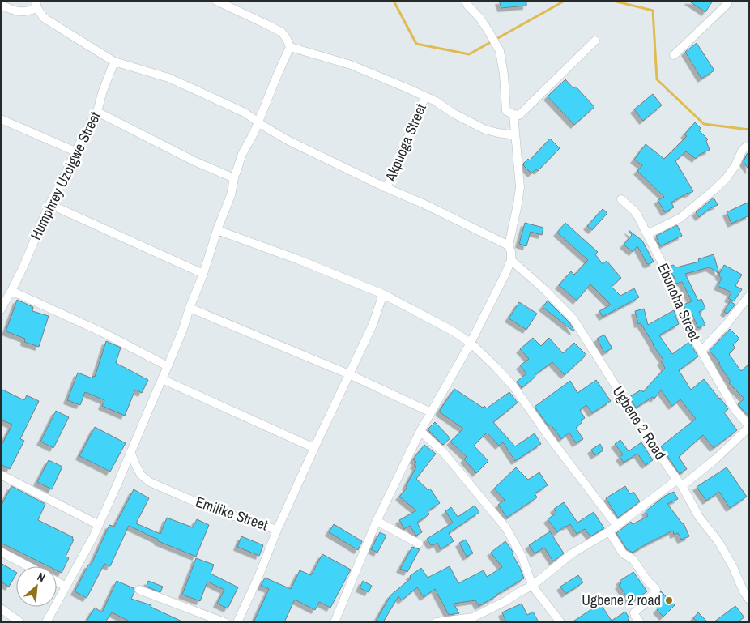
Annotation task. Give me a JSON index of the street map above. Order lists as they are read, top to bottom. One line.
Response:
{"streets":{"street":["Akpuoga Street","Humphrey Uzoigwe Street","Ebunoha Street","Ugbene 2 Road","Emilike Street"]},"places":["Ugbene 2 road"],"north":"top right"}
